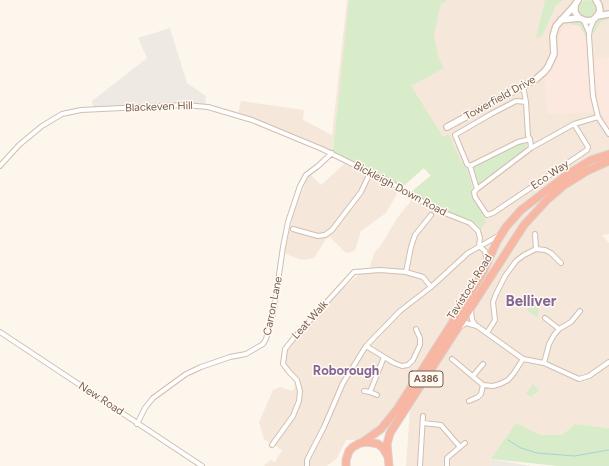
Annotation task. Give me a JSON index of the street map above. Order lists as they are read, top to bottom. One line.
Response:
{"streets":{"highway":["Tavistock Road","A386"],"street":["Towerfield Drive","Blackeven Hill","Eco Way","Bickleigh Down Road","Carron Lane","Leat Walk","New Road"]},"crossings":[["Blackeven Hill","Bickleigh Down Road"],["Blackeven Hill","Carron Lane"],["Bickleigh Down Road","Tavistock Road"],["Bickleigh Down Road","Carron Lane"],["Tavistock Road","Leat Walk"],["Carron Lane","New Road"]],"districts":["Belliver","Roborough"]}
